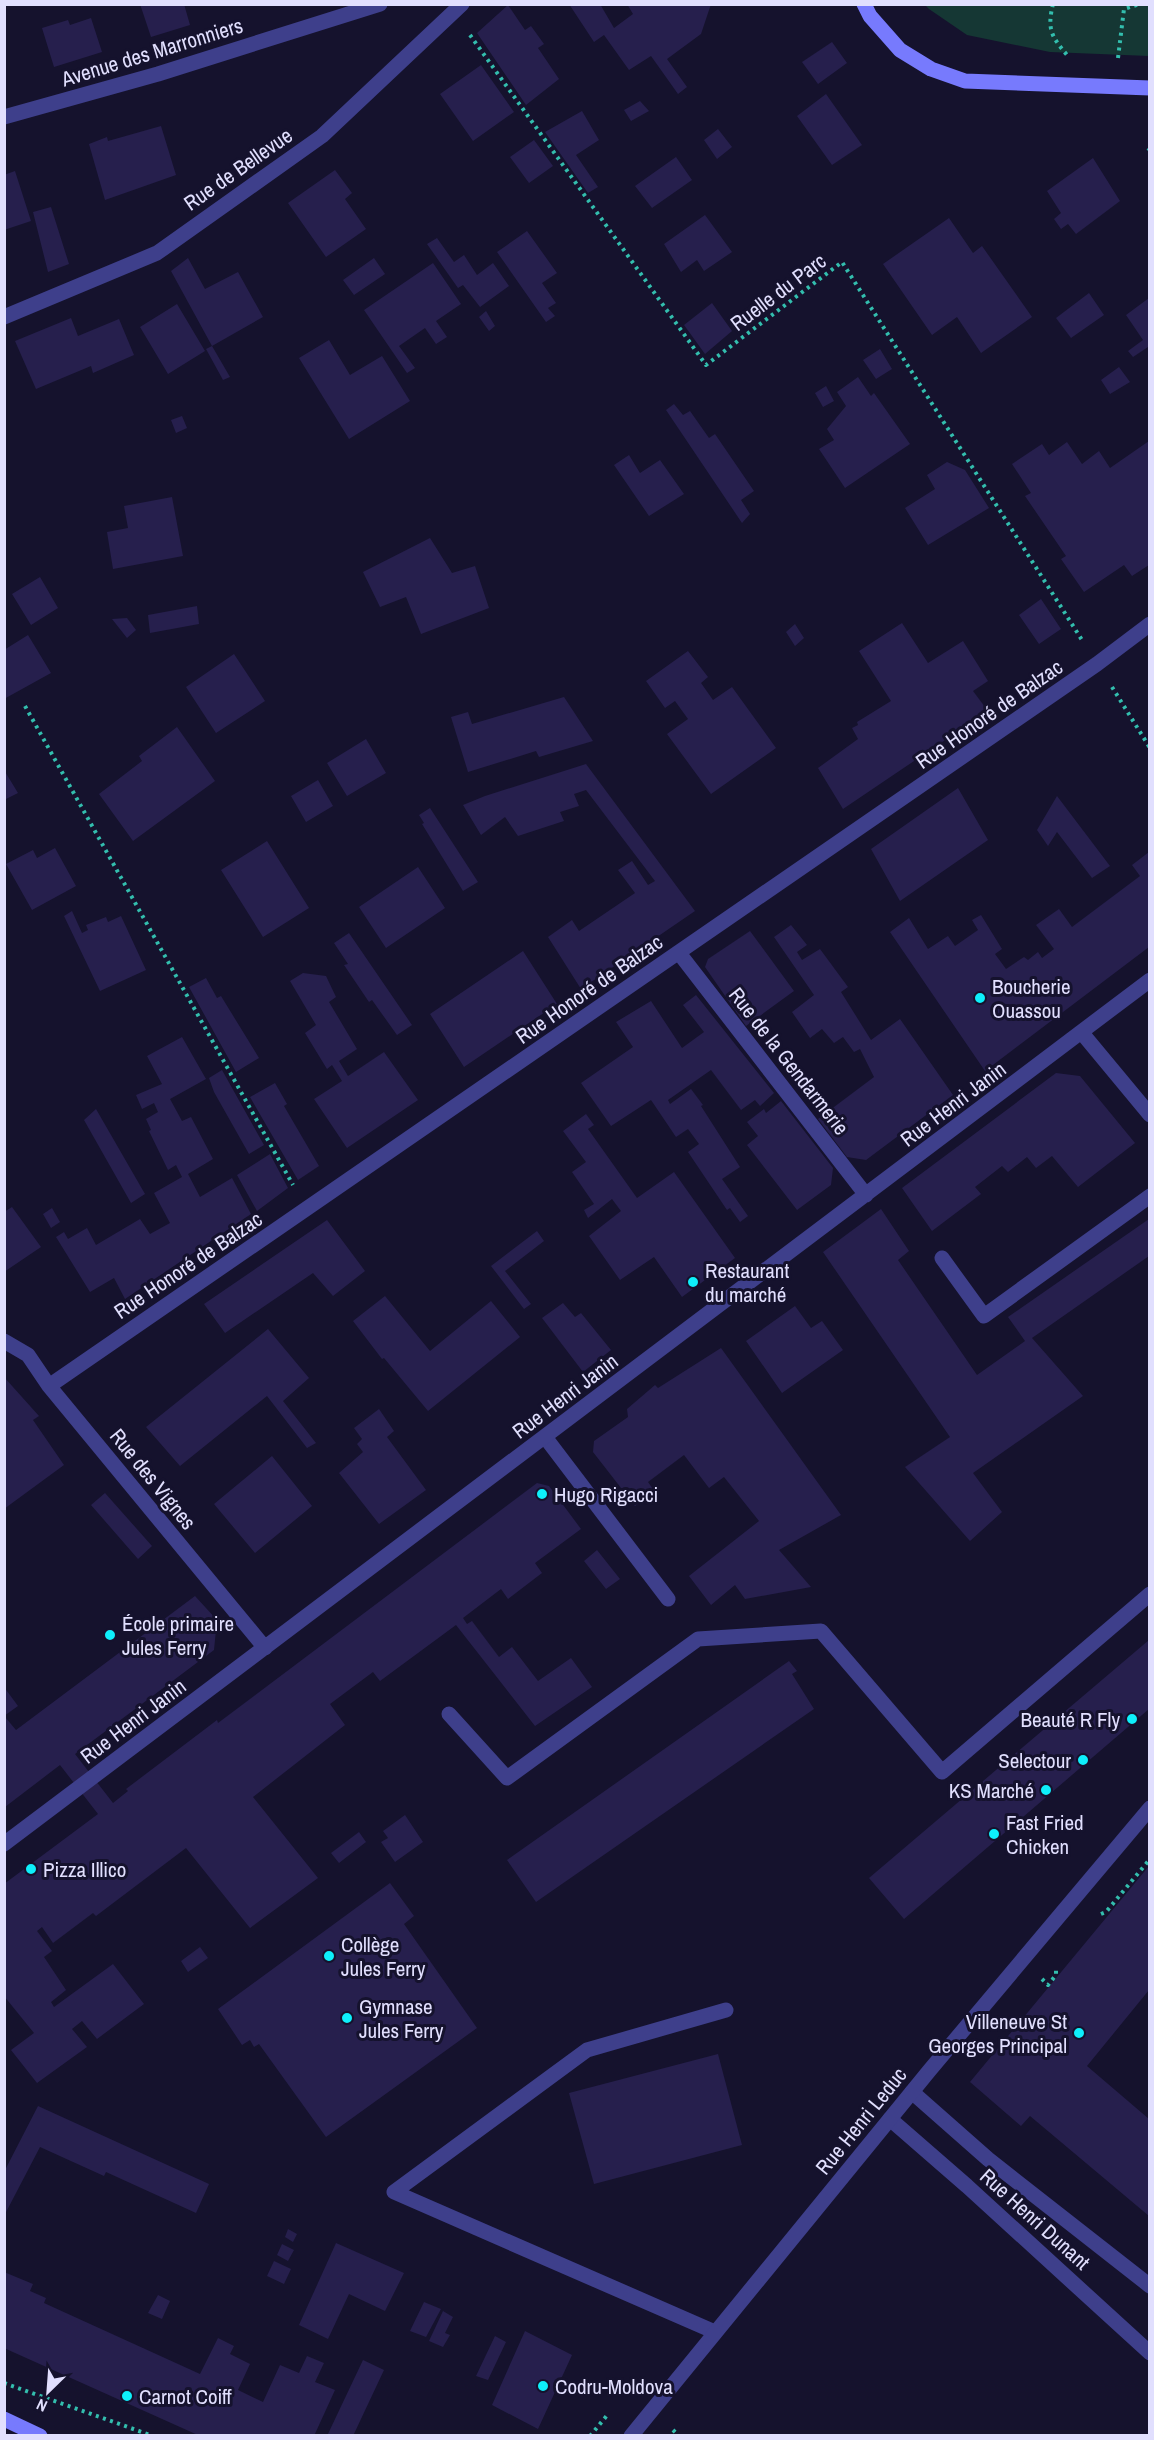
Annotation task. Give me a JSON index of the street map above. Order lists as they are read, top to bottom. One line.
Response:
{"streets":{"street":["Avenue des Marronniers","Rue de Bellevue","Rue Honoré de Balzac","Rue de la Gendarmerie","Rue Henri Janin","Rue des Vignes","Rue Henri Leduc","Rue Henri Dunant"],"path":["Ruelle du Parc"]},"crossings":[["Rue de Bellevue","Ruelle du Parc"],["Ruelle du Parc","Rue Honoré de Balzac"],["Rue Honoré de Balzac","Rue de la Gendarmerie"],["Rue Honoré de Balzac","Rue des Vignes"],["Rue de la Gendarmerie","Rue Henri Janin"],["Rue Henri Janin","Rue des Vignes"],["Rue Henri Leduc","Rue Henri Dunant"]],"places":["Boucherie Ouassou","Restaurant du marché","Hugo Rigacci","École primaire Jules Ferry","Beauté R Fly","Selectour","KS Marché","Fast Fried Chicken","Pizza Illico","Collège Jules Ferry","Gymnase Jules Ferry","Villeneuve St Georges Principal","Codru-Moldova","Carnot Coiff"],"north":"bottom left"}
